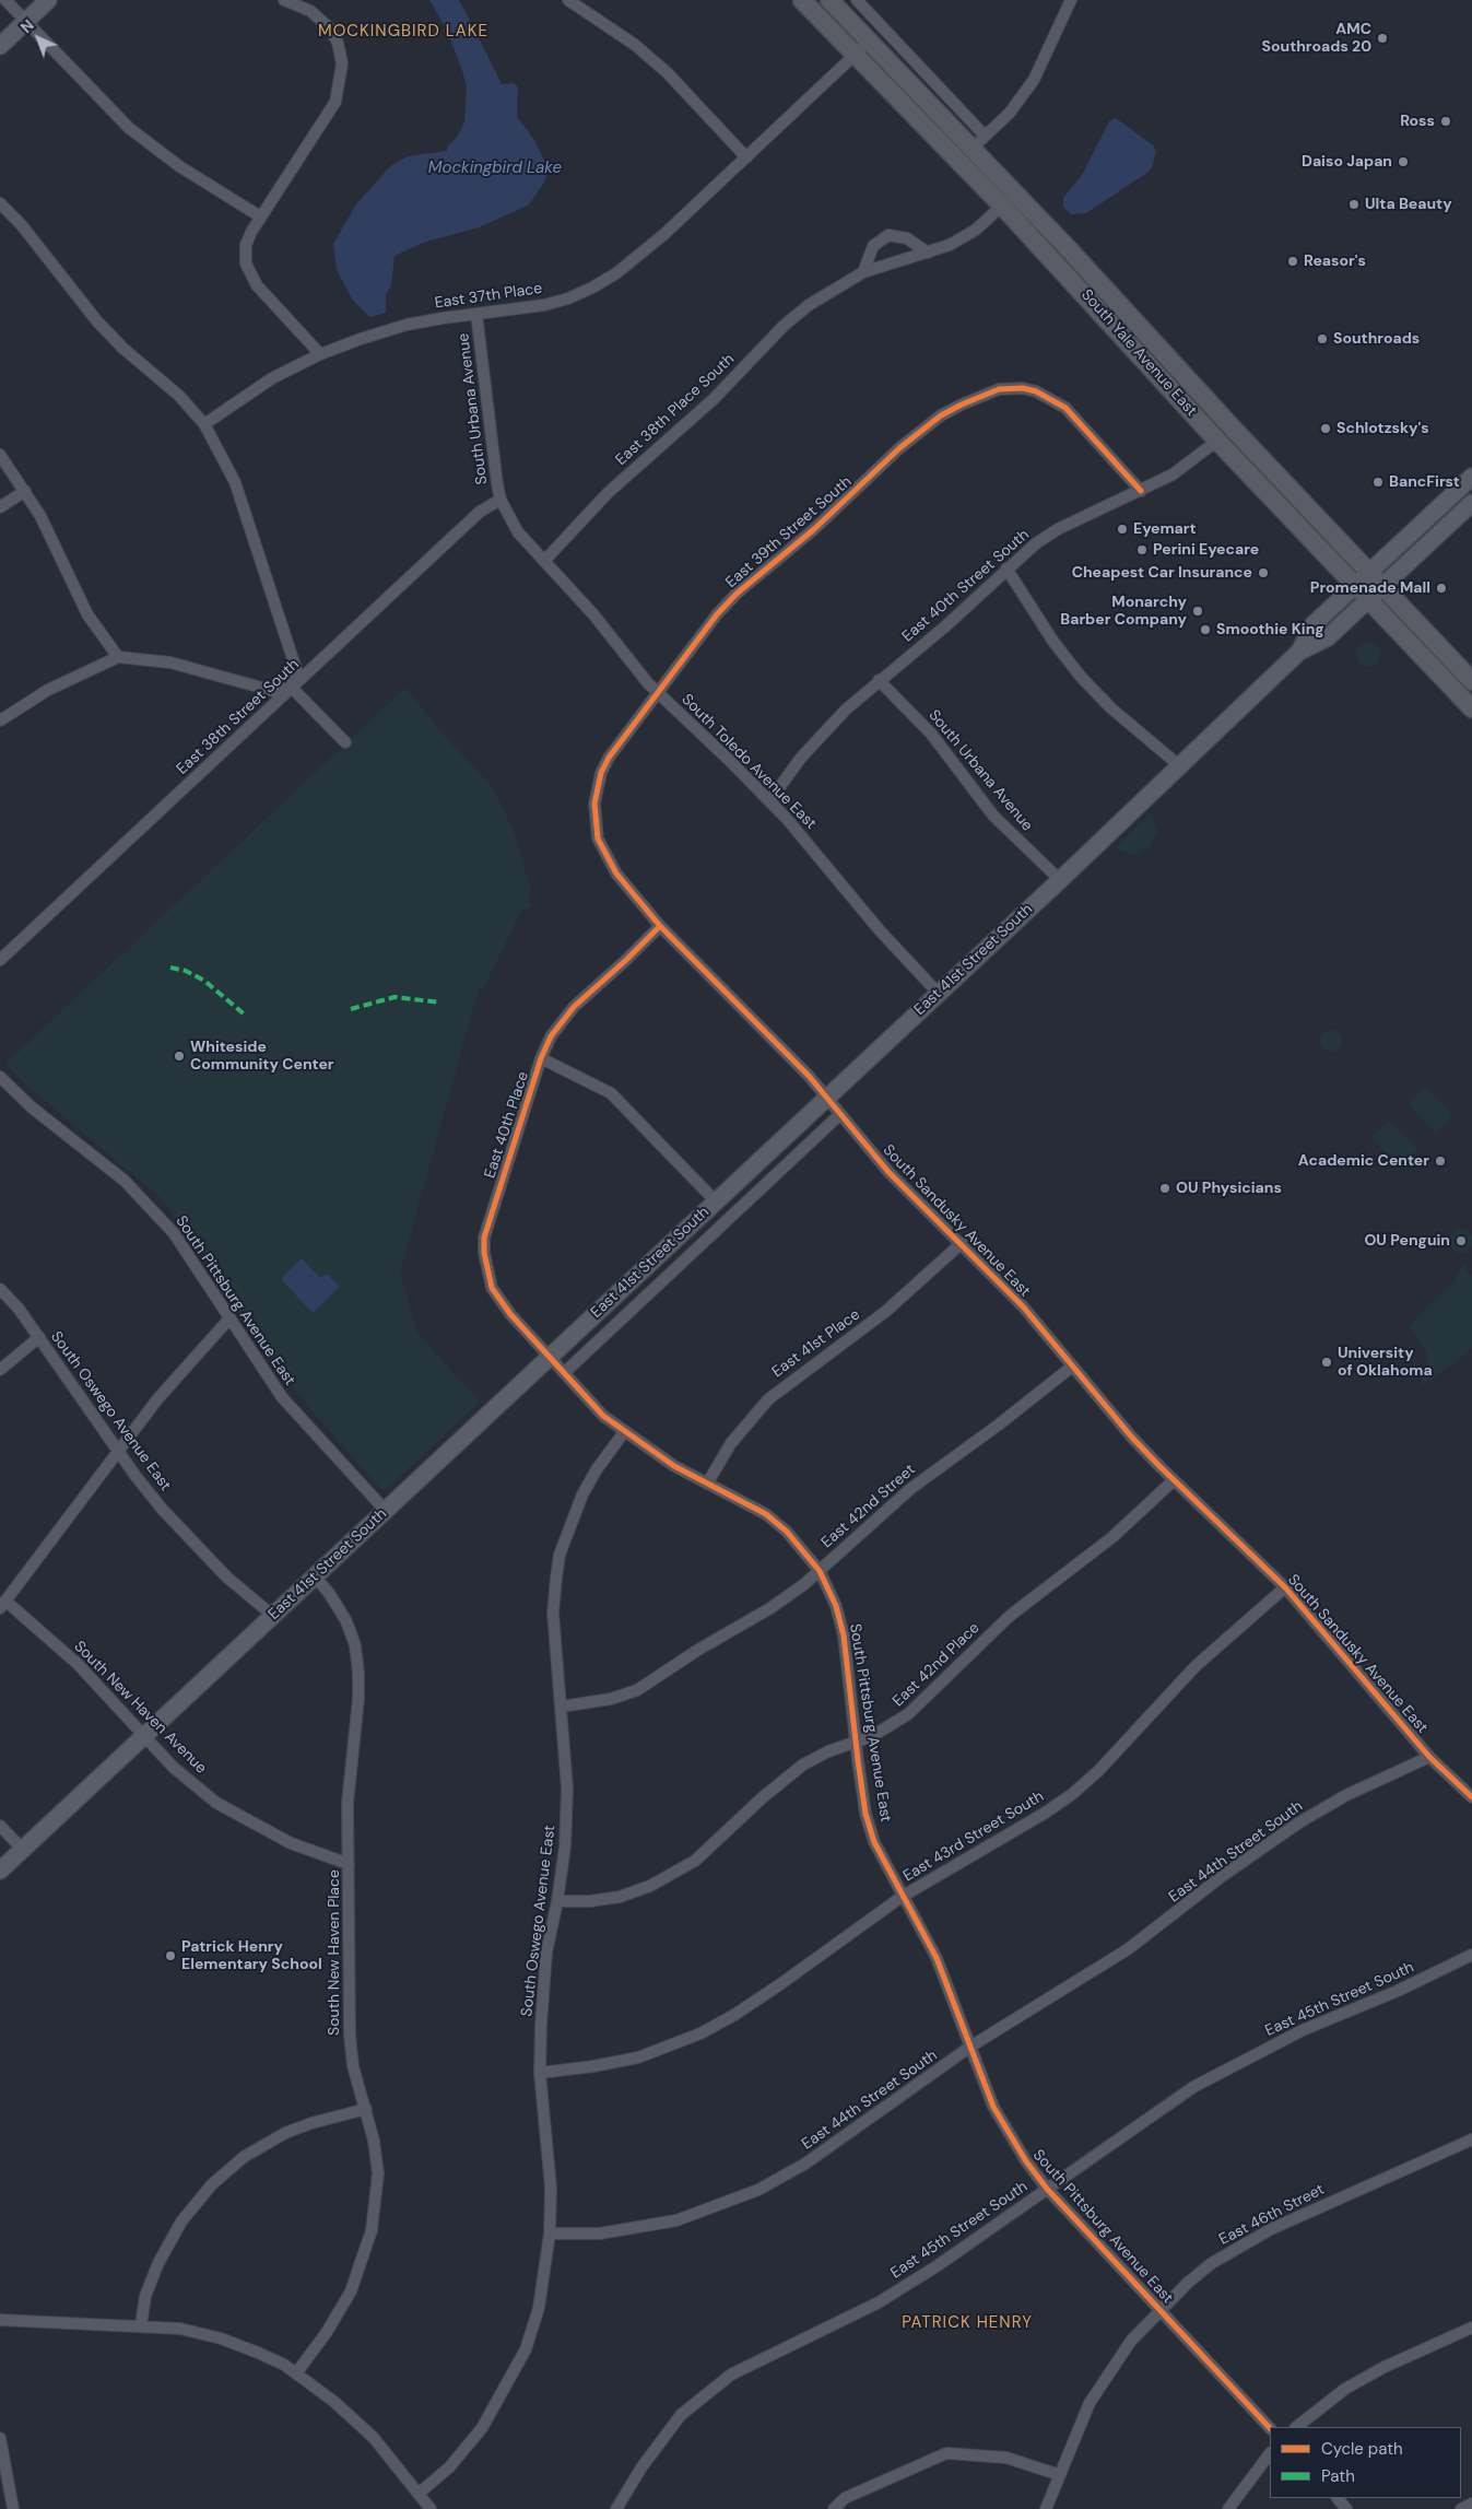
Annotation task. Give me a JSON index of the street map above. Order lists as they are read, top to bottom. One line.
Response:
{"streets":{"main road":["South Yale Avenue East","East 41st Street South"],"street":["East 37th Place","South Urbana Avenue","East 38th Place South","East 39th Street South","East 40th Street South","East 38th Street South","South Toledo Avenue East","East 40th Place","South Sandusky Avenue East","South Pittsburg Avenue East","East 41st Place","South Oswego Avenue East","East 42nd Street","East 42nd Place","South New Haven Avenue","East 43rd Street South","East 44th Street South","South New Haven Place","East 45th Street South","East 46th Street"]},"crossings":[["East 37th Place","South Yale Avenue East"],["East 37th Place","South Urbana Avenue"],["South Yale Avenue East","East 38th Place South"],["South Yale Avenue East","East 40th Street South"],["South Yale Avenue East","East 41st Street South"],["South Urbana Avenue","East 40th Street South"],["South Urbana Avenue","East 38th Street South"],["South Urbana Avenue","South Toledo Avenue East"],["South Urbana Avenue","East 41st Street South"],["East 38th Place South","South Toledo Avenue East"],["East 39th Street South","East 40th Street South"],["East 39th Street South","South Toledo Avenue East"],["East 39th Street South","South Sandusky Avenue East"],["East 40th Street South","South Toledo Avenue East"],["East 38th Street South","South Toledo Avenue East"],["South Toledo Avenue East","East 41st Street South"],["East 41st Street South","East 40th Place"],["East 41st Street South","South Sandusky Avenue East"],["East 41st Street South","South Pittsburg Avenue East"],["East 41st Street South","South Oswego Avenue East"],["East 41st Street South","South New Haven Avenue"],["East 41st Street South","South New Haven Place"],["East 40th Place","South Sandusky Avenue East"],["East 40th Place","South Pittsburg Avenue East"],["South Sandusky Avenue East","East 41st Place"],["South Sandusky Avenue East","East 42nd Street"],["South Sandusky Avenue East","East 42nd Place"],["South Sandusky Avenue East","East 43rd Street South"],["South Sandusky Avenue East","East 44th Street South"],["South Pittsburg Avenue East","East 41st Place"],["South Pittsburg Avenue East","South Oswego Avenue East"],["South Pittsburg Avenue East","East 42nd Street"],["South Pittsburg Avenue East","East 42nd Place"],["South Pittsburg Avenue East","East 43rd Street South"],["South Pittsburg Avenue East","East 44th Street South"],["South Pittsburg Avenue East","East 45th Street South"],["South Pittsburg Avenue East","East 46th Street"],["South Oswego Avenue East","East 42nd Street"],["South Oswego Avenue East","East 42nd Place"],["South Oswego Avenue East","East 43rd Street South"],["South Oswego Avenue East","East 44th Street South"],["South New Haven Avenue","South New Haven Place"]],"districts":["MOCKINGBIRD LAKE","PATRICK HENRY"],"water":["Mockingbird Lake"],"places":["AMC Southroads 20","Ross","Daiso Japan","Ulta Beauty","Reasor's","Southroads","Schlotzsky's","BancFirst","Eyemart","Perini Eyecare","Cheapest Car Insurance","Promenade Mall","Monarchy Barber Company","Smoothie King","Whiteside Community Center","Academic Center","OU Physicians","OU Penguin","University of Oklahoma","Patrick Henry Elementary School"],"legend":["Cycle path","Path"],"north":"top left"}
